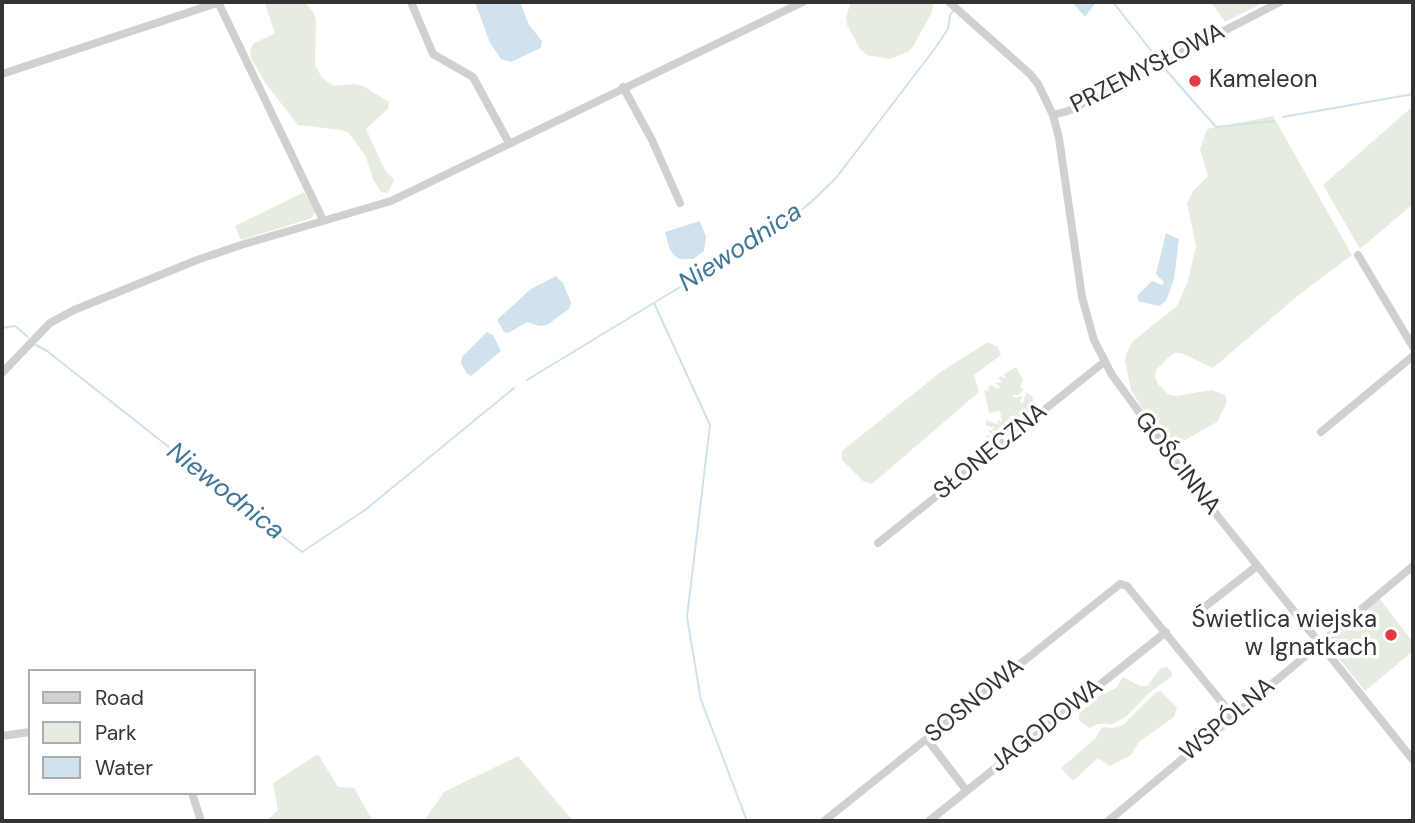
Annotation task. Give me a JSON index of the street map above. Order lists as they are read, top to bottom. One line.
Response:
{"streets":{"street":["PRZEMYSŁOWA","SŁONECZNA","GOŚCINNA","SOSNOWA","WSPÓLNA","JAGODOWA"]},"crossings":[["PRZEMYSŁOWA","GOŚCINNA"],["SŁONECZNA","GOŚCINNA"],["GOŚCINNA","WSPÓLNA"],["SOSNOWA","JAGODOWA"]],"water":["Niewodnica"],"places":["Kameleon","Świetlica wiejska w Ignatkach"],"legend":["Road","Park","Water"]}
